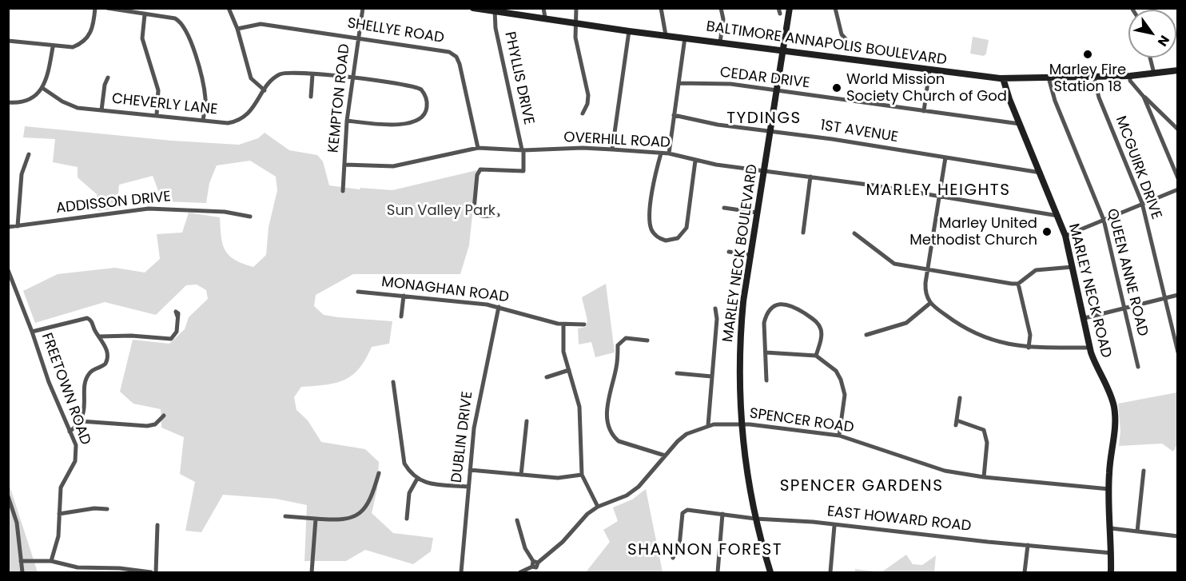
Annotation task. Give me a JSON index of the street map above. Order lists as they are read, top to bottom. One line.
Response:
{"streets":{"main road":["BALTIMORE ANNAPOLIS BOULEVARD","MARLEY NECK BOULEVARD","MARLEY NECK ROAD"],"street":["SHELLYE ROAD","PHYLLIS DRIVE","CEDAR DRIVE","KEMPTON ROAD","CHEVERLY LANE","1ST AVENUE","OVERHILL ROAD","MCGUIRK DRIVE","ADDISSON DRIVE","QUEEN ANNE ROAD","MONAGHAN ROAD","FREETOWN ROAD","SPENCER ROAD","DUBLIN DRIVE","EAST HOWARD ROAD"]},"crossings":[["SHELLYE ROAD","KEMPTON ROAD"],["SHELLYE ROAD","OVERHILL ROAD"],["BALTIMORE ANNAPOLIS BOULEVARD","PHYLLIS DRIVE"],["BALTIMORE ANNAPOLIS BOULEVARD","MCGUIRK DRIVE"],["BALTIMORE ANNAPOLIS BOULEVARD","MARLEY NECK BOULEVARD"],["BALTIMORE ANNAPOLIS BOULEVARD","QUEEN ANNE ROAD"],["BALTIMORE ANNAPOLIS BOULEVARD","MARLEY NECK ROAD"],["PHYLLIS DRIVE","OVERHILL ROAD"],["CEDAR DRIVE","MARLEY NECK BOULEVARD"],["CEDAR DRIVE","MARLEY NECK ROAD"],["KEMPTON ROAD","CHEVERLY LANE"],["KEMPTON ROAD","OVERHILL ROAD"],["1ST AVENUE","MARLEY NECK BOULEVARD"],["1ST AVENUE","MARLEY NECK ROAD"],["OVERHILL ROAD","MARLEY NECK BOULEVARD"],["OVERHILL ROAD","MARLEY NECK ROAD"],["MARLEY NECK BOULEVARD","SPENCER ROAD"],["MARLEY NECK BOULEVARD","EAST HOWARD ROAD"],["MONAGHAN ROAD","DUBLIN DRIVE"],["MARLEY NECK ROAD","SPENCER ROAD"],["MARLEY NECK ROAD","EAST HOWARD ROAD"]],"districts":["TYDINGS","MARLEY HEIGHTS","SPENCER GARDENS","SHANNON FOREST"],"parks":["Sun Valley Park"],"places":["Marley Fire Station 18","World Mission Society Church of God","Marley United Methodist Church"],"north":"bottom right"}
